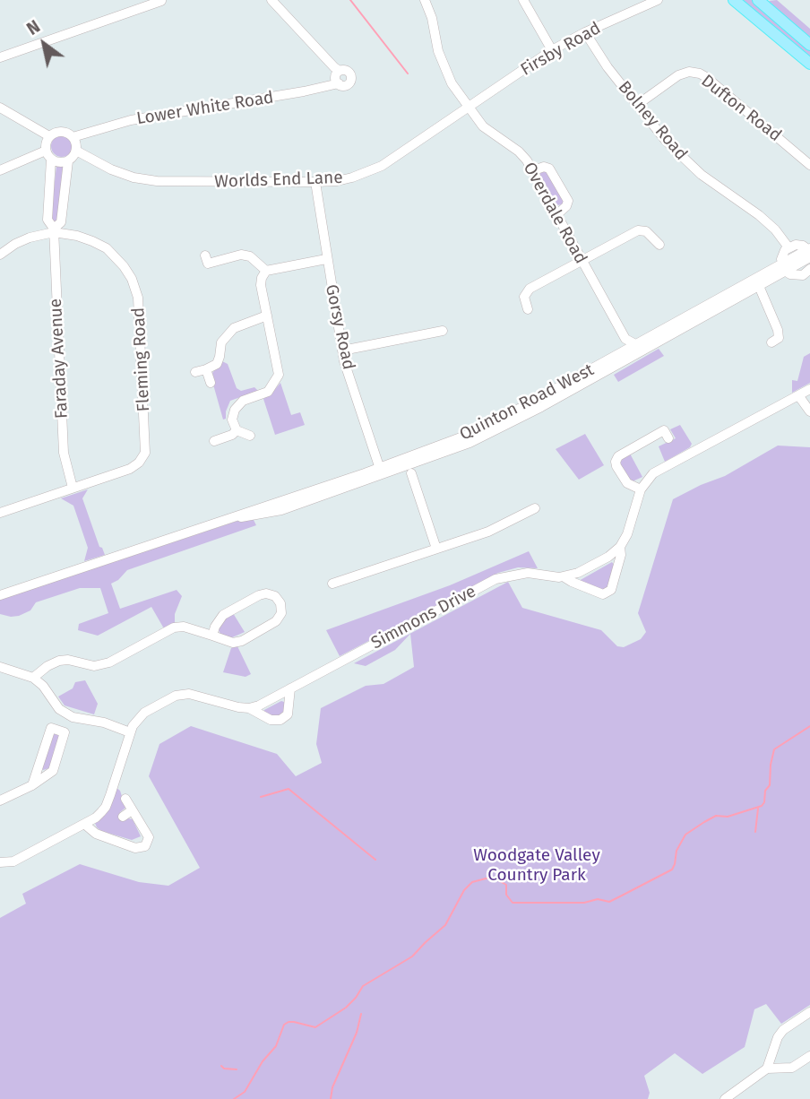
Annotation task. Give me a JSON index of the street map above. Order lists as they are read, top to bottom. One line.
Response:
{"streets":{"street":["Firsby Road","Lower White Road","Dufton Road","Bolney Road","Worlds End Lane","Overdale Road","Gorsy Road","Faraday Avenue","Fleming Road","Quinton Road West","Simmons Drive"]},"crossings":[["Firsby Road","Bolney Road"],["Firsby Road","Worlds End Lane"],["Firsby Road","Overdale Road"],["Lower White Road","Worlds End Lane"],["Lower White Road","Faraday Avenue"],["Dufton Road","Bolney Road"],["Worlds End Lane","Overdale Road"],["Worlds End Lane","Gorsy Road"],["Worlds End Lane","Faraday Avenue"],["Gorsy Road","Quinton Road West"],["Faraday Avenue","Fleming Road"]],"parks":["Woodgate Valley Country Park"],"north":"top left"}
